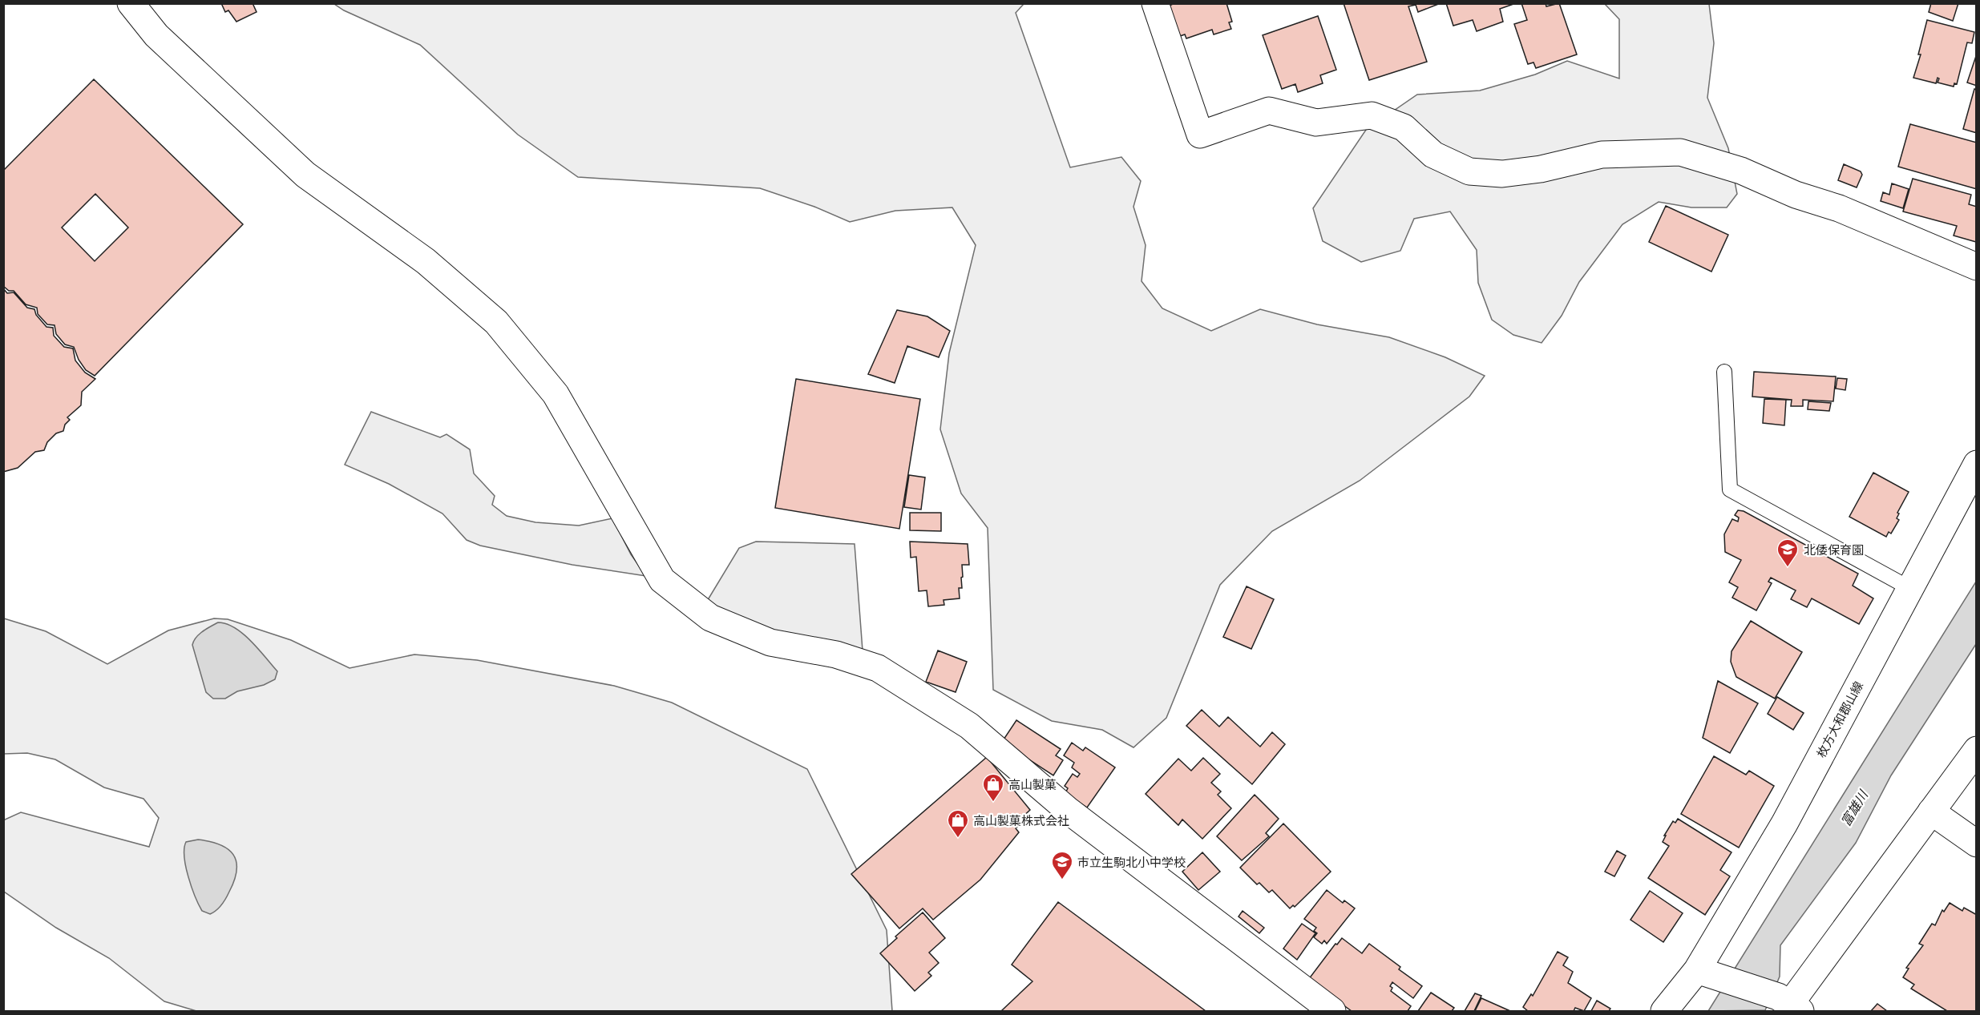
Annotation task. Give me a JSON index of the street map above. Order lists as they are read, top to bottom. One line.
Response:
{"streets":{"street":["枚方大和郡山線"]},"water":["富雄川"],"places":{"school or university":["北倭保育園","市立生駒北小中学校"],"shop":["高山製菓","高山製菓株式会社"]}}
